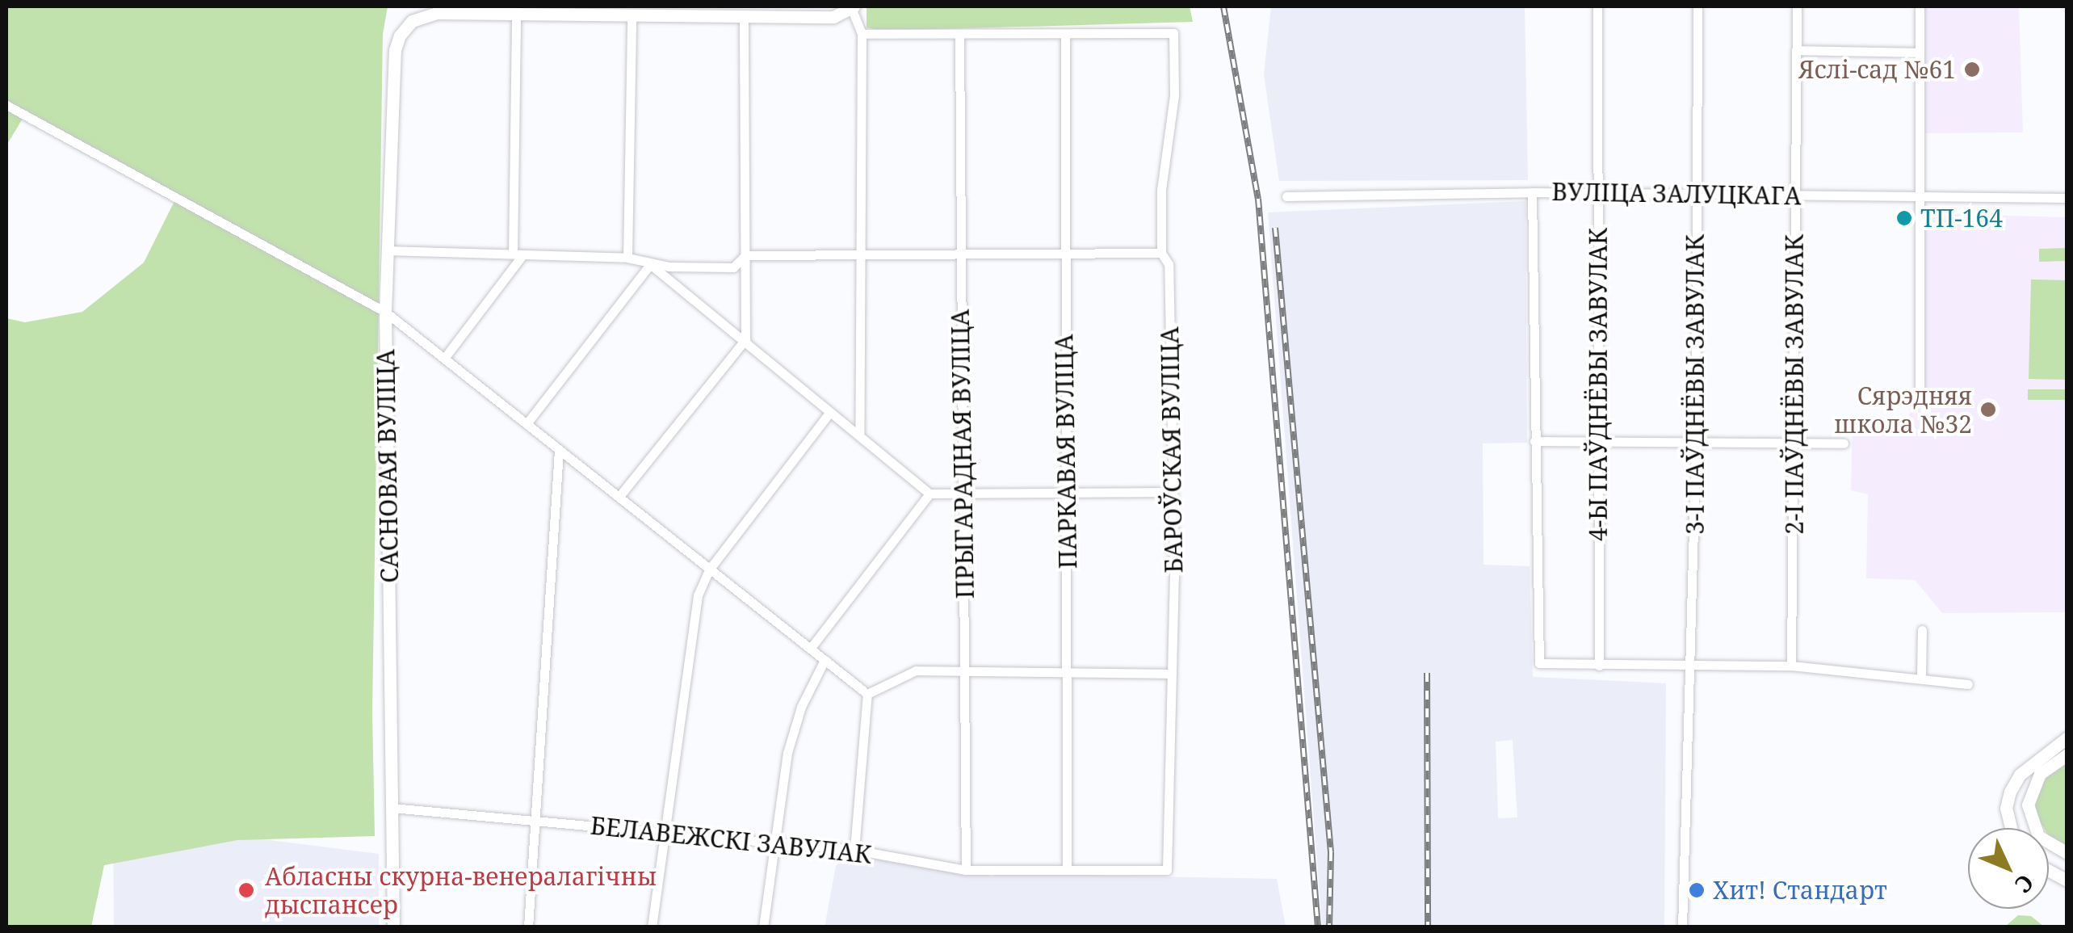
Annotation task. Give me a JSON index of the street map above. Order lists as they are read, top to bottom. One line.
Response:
{"streets":{"main road":["САСНОВАЯ ВУЛІЦА"],"street":["ВУЛІЦА ЗАЛУЦКАГА","4-Ы ПАЎДНЁВЫ ЗАВУЛАК","3-І ПАЎДНЁВЫ ЗАВУЛАК","2-І ПАЎДНЁВЫ ЗАВУЛАК","БАРОЎСКАЯ ВУЛІЦА","ПАРКАВАЯ ВУЛІЦА","ПРЫГАРАДНАЯ ВУЛІЦА","БЕЛАВЕЖСКІ ЗАВУЛАК"]},"crossings":[["ВУЛІЦА ЗАЛУЦКАГА","4-Ы ПАЎДНЁВЫ ЗАВУЛАК"],["ВУЛІЦА ЗАЛУЦКАГА","3-І ПАЎДНЁВЫ ЗАВУЛАК"],["ВУЛІЦА ЗАЛУЦКАГА","2-І ПАЎДНЁВЫ ЗАВУЛАК"],["БАРОЎСКАЯ ВУЛІЦА","ПАРКАВАЯ ВУЛІЦА"],["БАРОЎСКАЯ ВУЛІЦА","БЕЛАВЕЖСКІ ЗАВУЛАК"],["ПАРКАВАЯ ВУЛІЦА","БЕЛАВЕЖСКІ ЗАВУЛАК"],["ПРЫГАРАДНАЯ ВУЛІЦА","БЕЛАВЕЖСКІ ЗАВУЛАК"],["САСНОВАЯ ВУЛІЦА","БЕЛАВЕЖСКІ ЗАВУЛАК"]],"places":["Яслі-сад №61","ТП-164","Сярэдняя школа №32","Абласны скурна-венералагічны дыспансер","Хит! Стандарт"],"north":"bottom right"}
